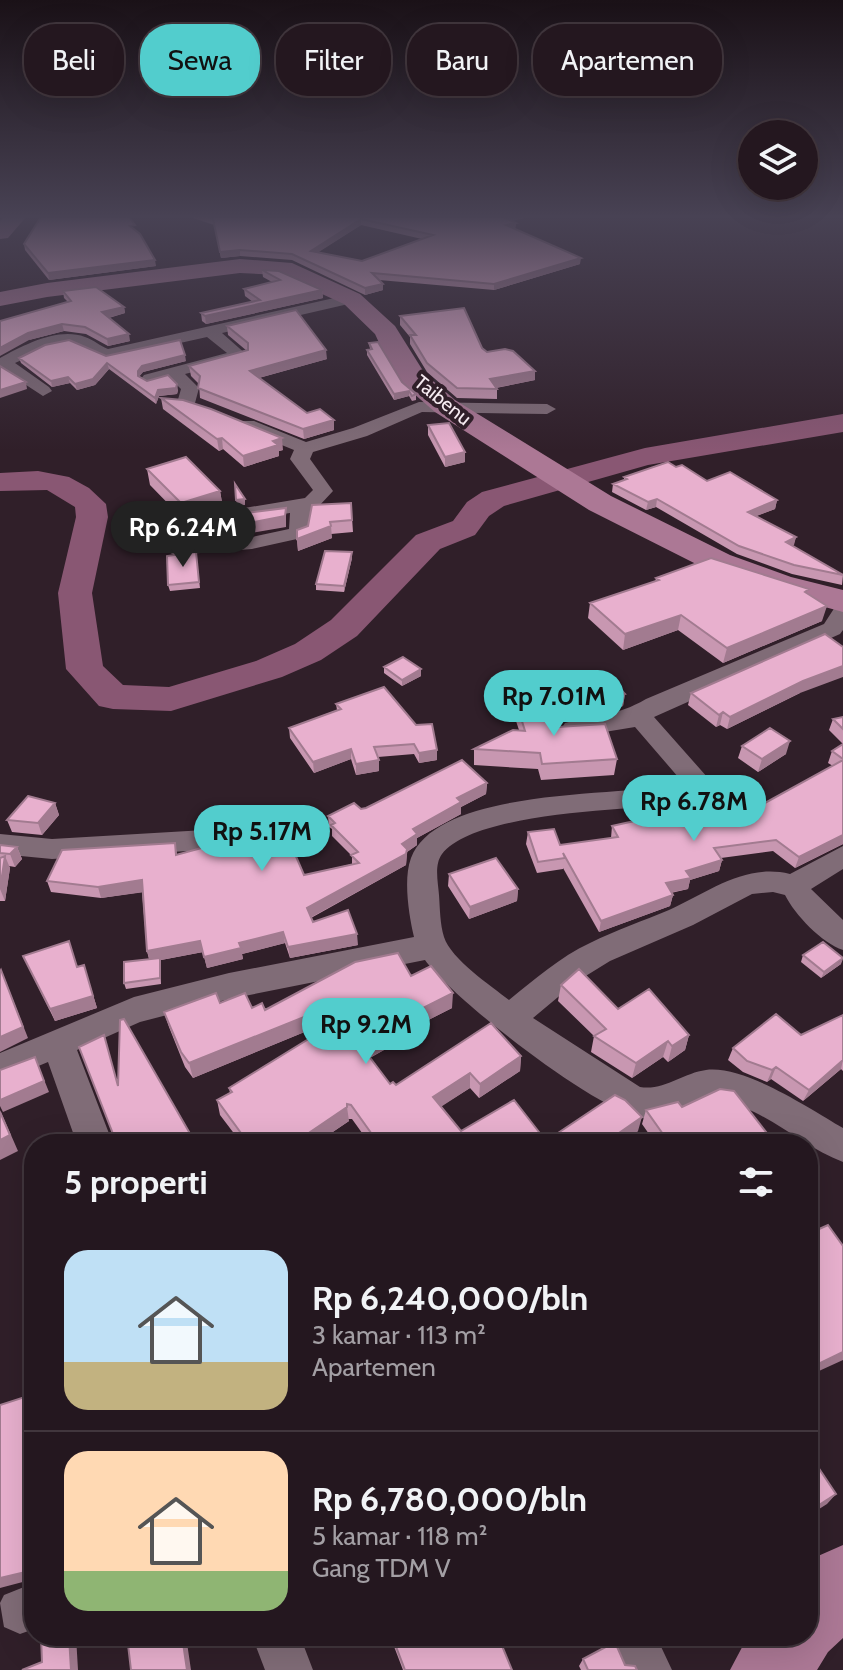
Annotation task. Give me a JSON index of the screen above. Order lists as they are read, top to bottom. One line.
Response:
{"streets":{"main road":["Taibenu"]},"page":{"chip":["Beli","Sewa","Filter","Baru","Apartemen"],"price":["Rp 6.24M","Rp 7.01M","Rp 6.78M","Rp 5.17M","Rp 9.2M"],"heading":"5 properti","list":[{"name":"Rp 6,240,000/bln","note":"3 kamar · 113 m² · Apartemen"},{"name":"Rp 6,780,000/bln","note":"5 kamar · 118 m² · Gang TDM V"}]}}
